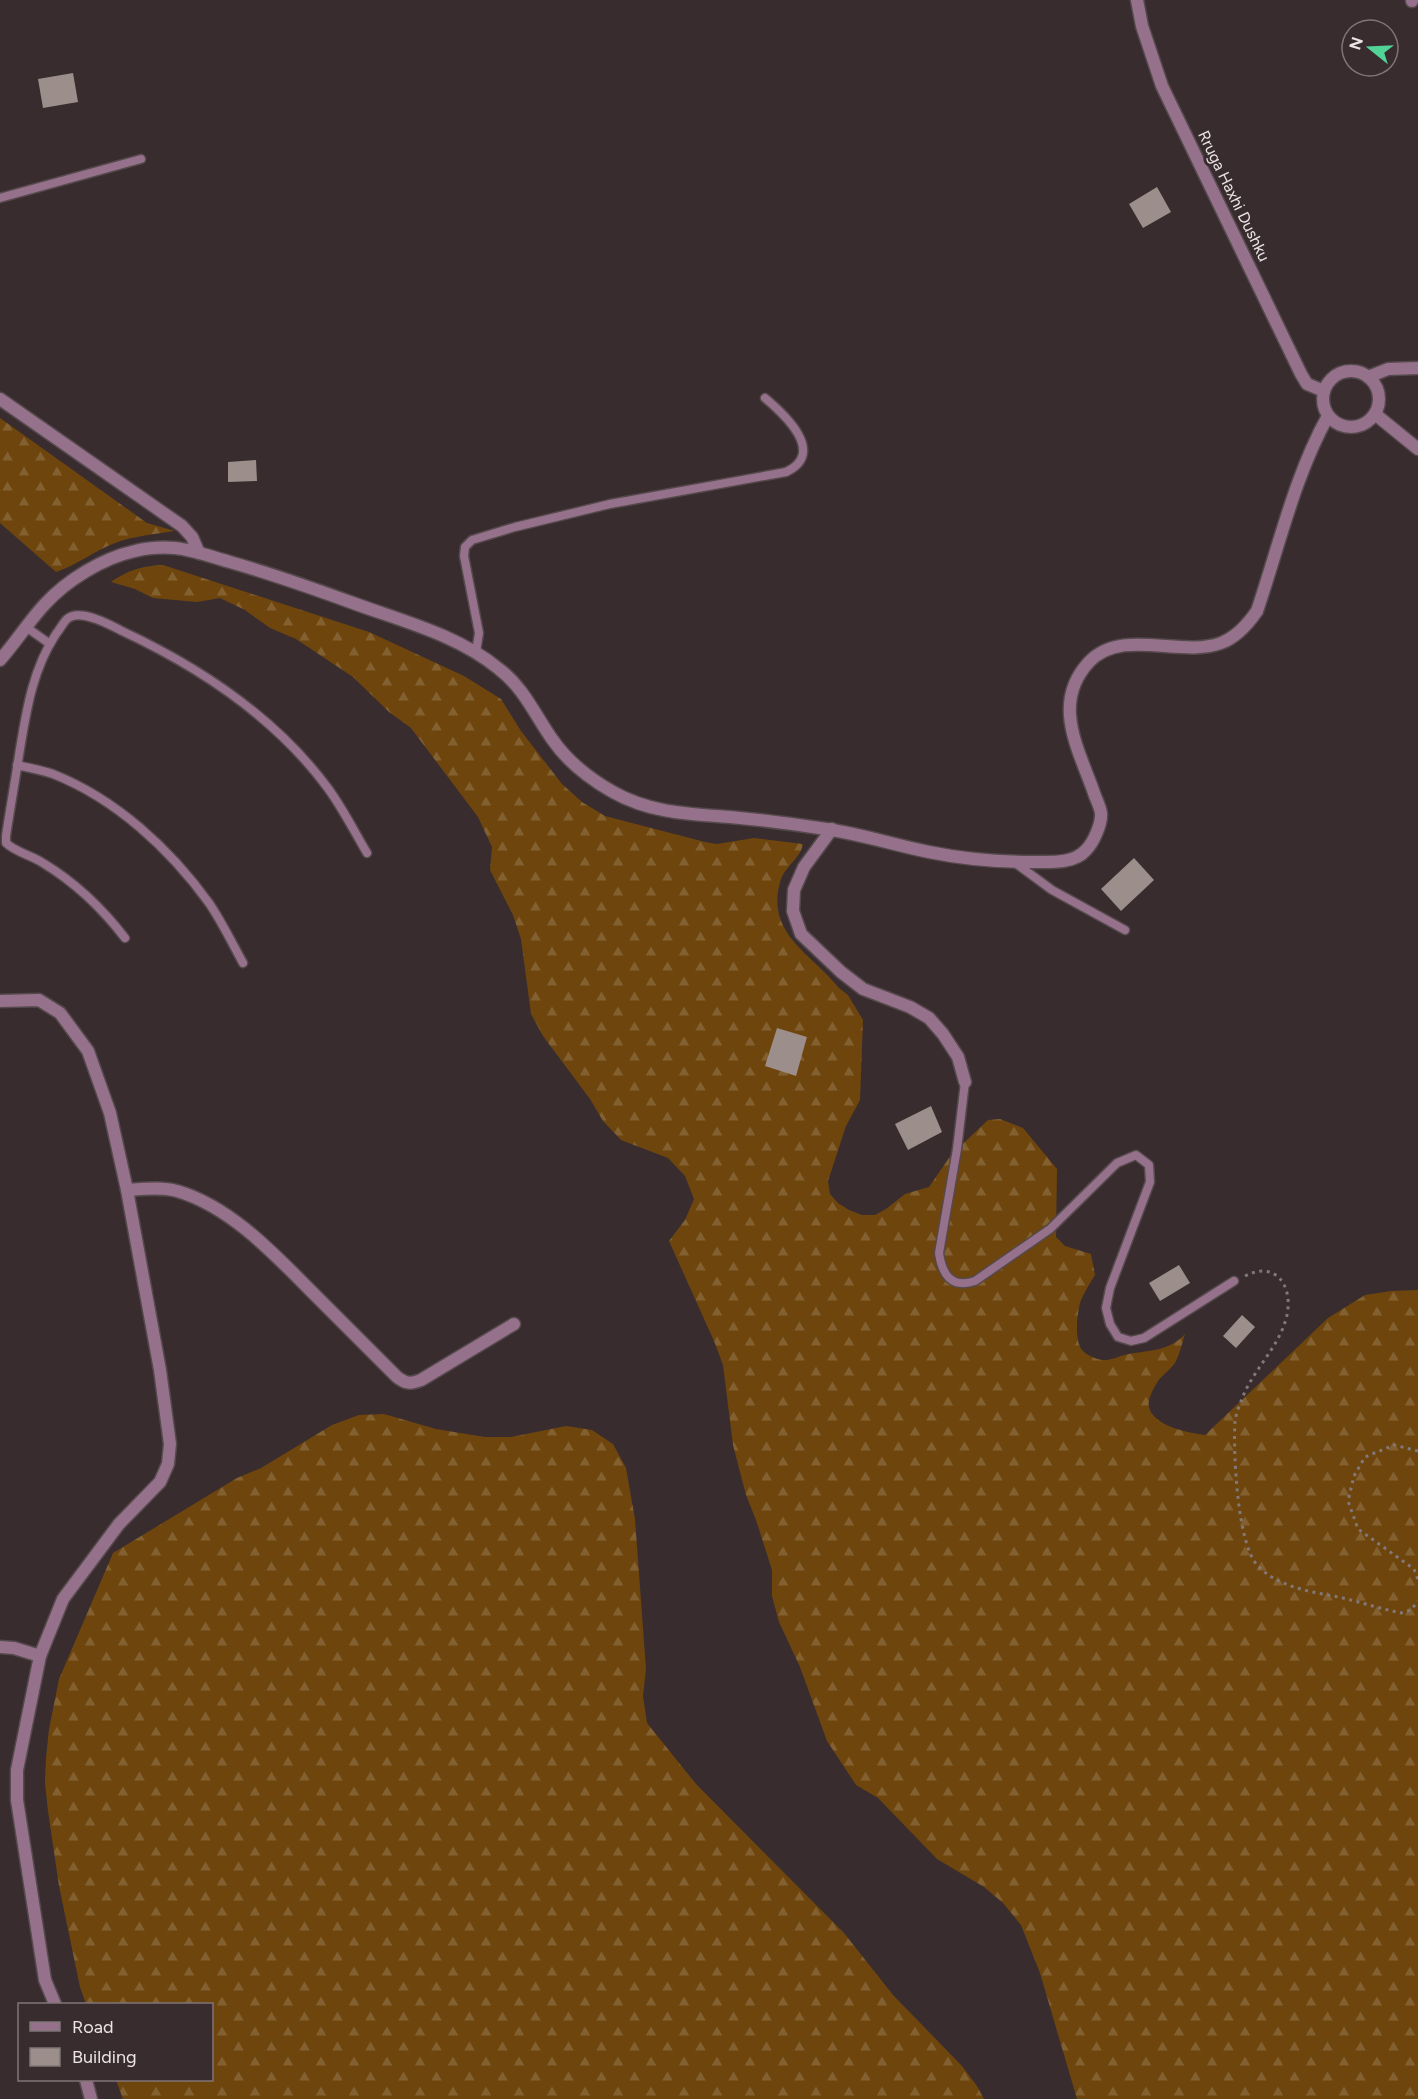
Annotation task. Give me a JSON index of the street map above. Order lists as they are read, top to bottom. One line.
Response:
{"streets":{"street":["Rruga Haxhi Dushku"]},"legend":["Road","Building"],"north":"left"}
